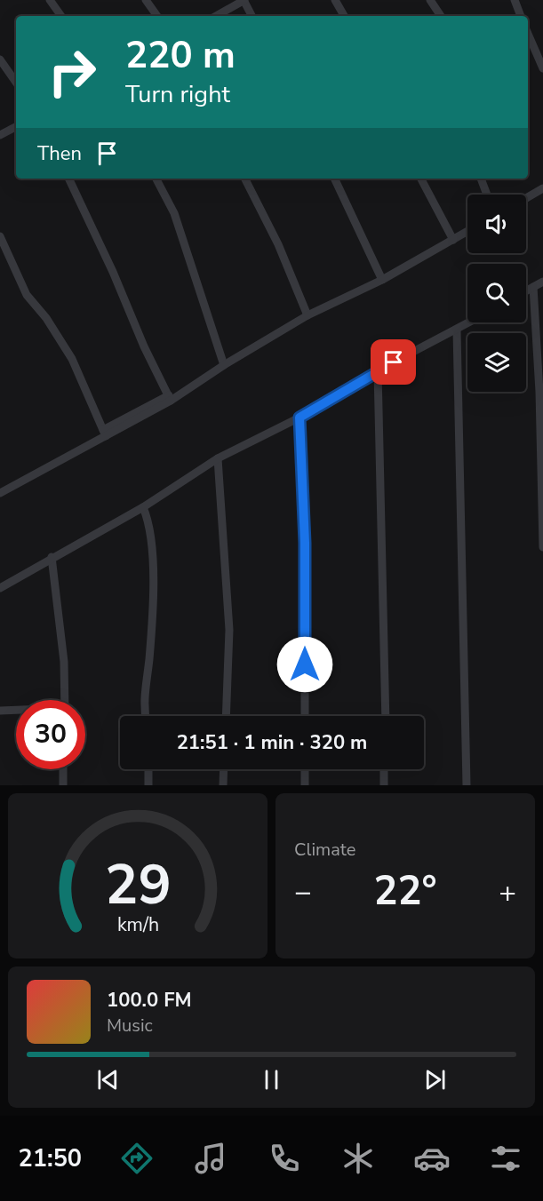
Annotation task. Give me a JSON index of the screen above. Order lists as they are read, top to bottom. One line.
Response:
{"page":{"turn":["220 m","Turn right"],"then":"Then","limit":"30","trip":"21:51 · 1 min · 320 m","tile":"Climate","heat":["−","22°","+"],"song":["100.0 FM","Music"],"tabs":"21:50","gauge":["29","km/h"]}}
